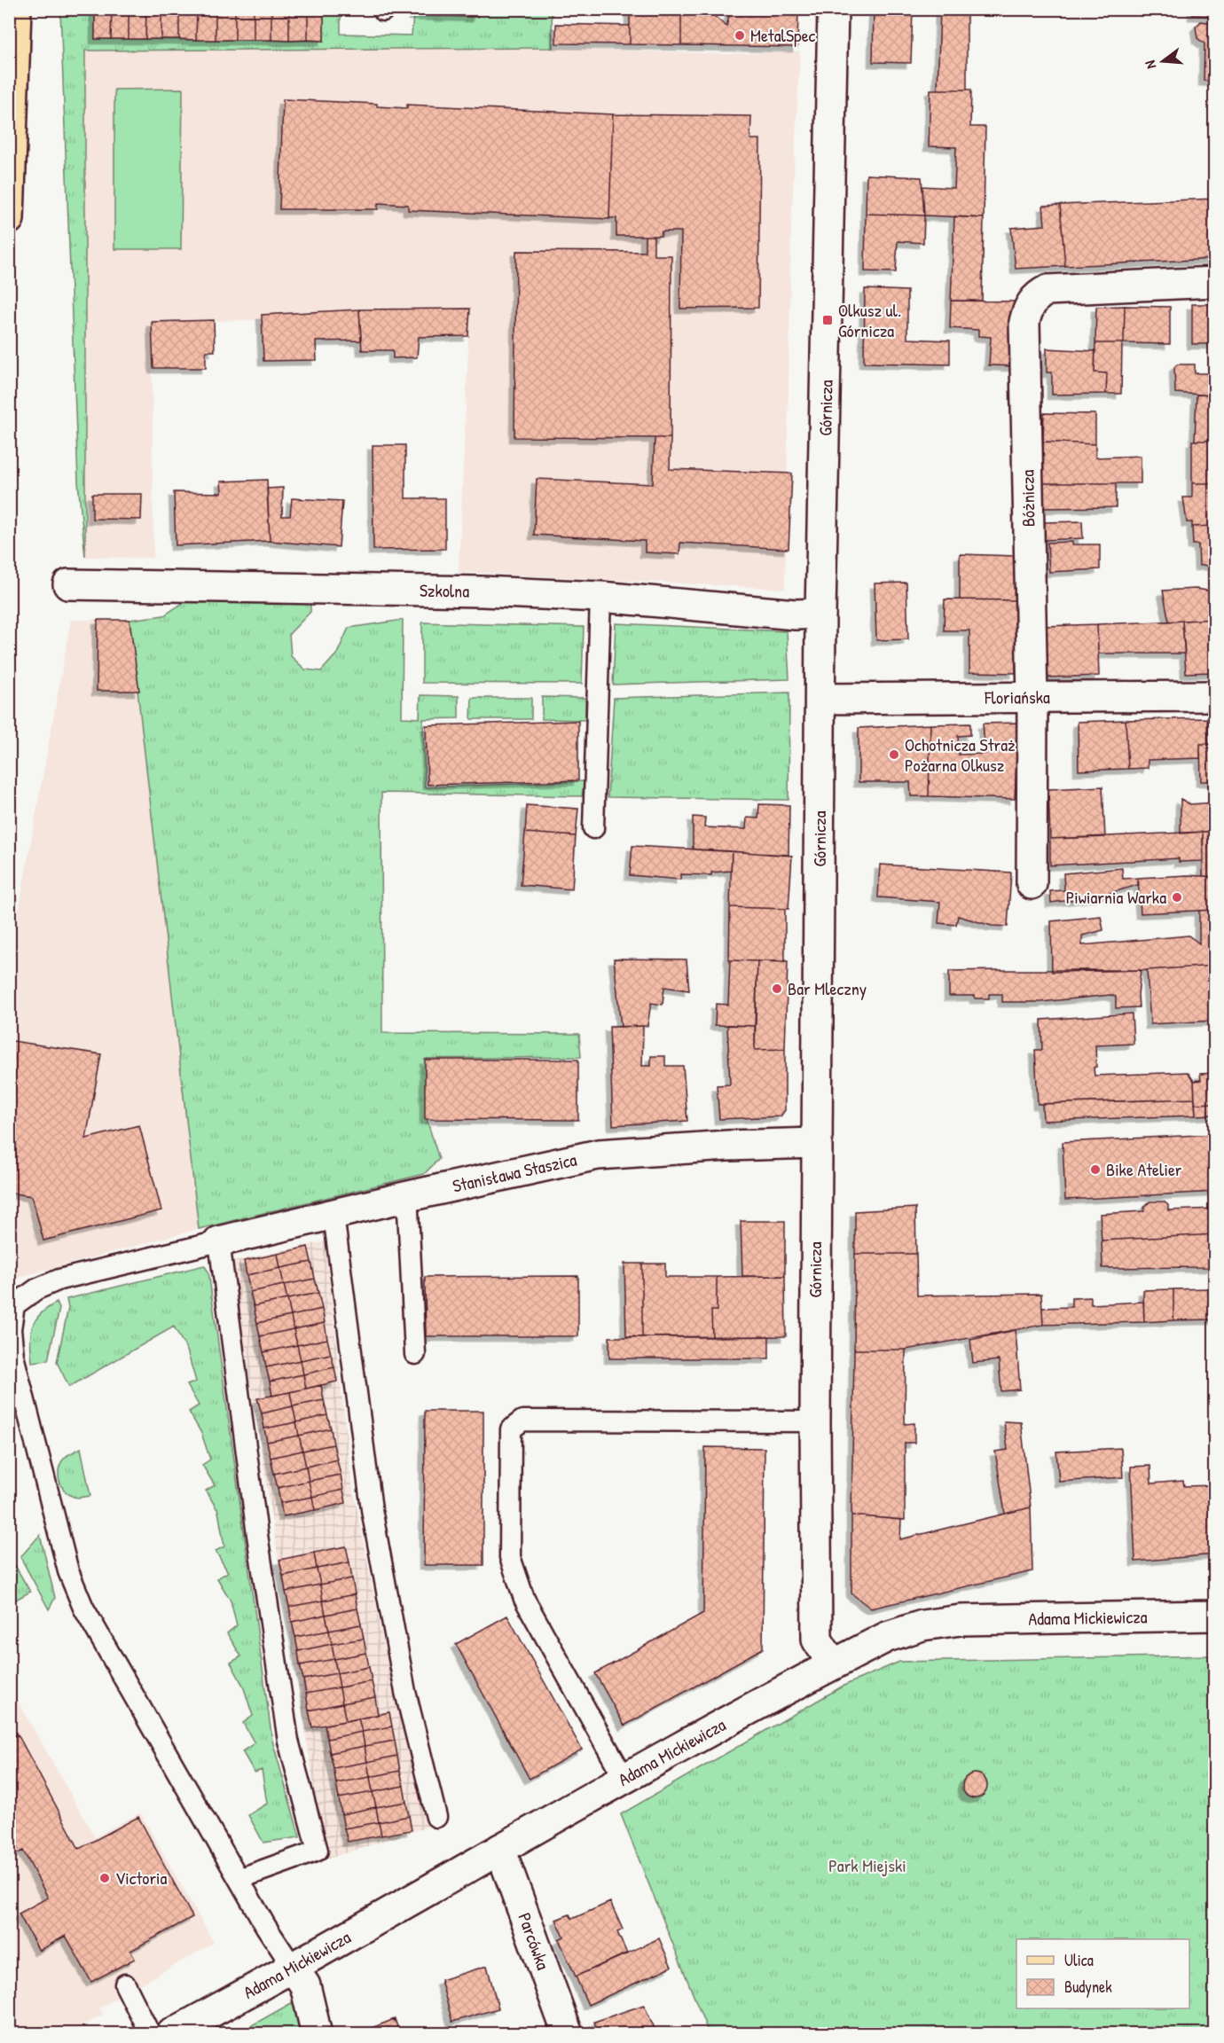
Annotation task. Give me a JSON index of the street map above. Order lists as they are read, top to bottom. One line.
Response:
{"streets":{"street":["Górnicza","Bóżnicza","Szkolna","Floriańska","Stanisława Staszica","Adama Mickiewicza","Parcówka"]},"crossings":[["Górnicza","Szkolna"],["Górnicza","Floriańska"],["Górnicza","Stanisława Staszica"],["Górnicza","Adama Mickiewicza"],["Bóżnicza","Floriańska"],["Adama Mickiewicza","Parcówka"]],"parks":["Park Miejski"],"places":{"other":["MetalSpec","Ochotnicza Straż Pożarna Olkusz","Piwiarnia Warka","Bar Mleczny","Bike Atelier","Victoria"],"transit":["Olkusz ul. Górnicza"]},"legend":["Ulica","Budynek"],"north":"left"}
